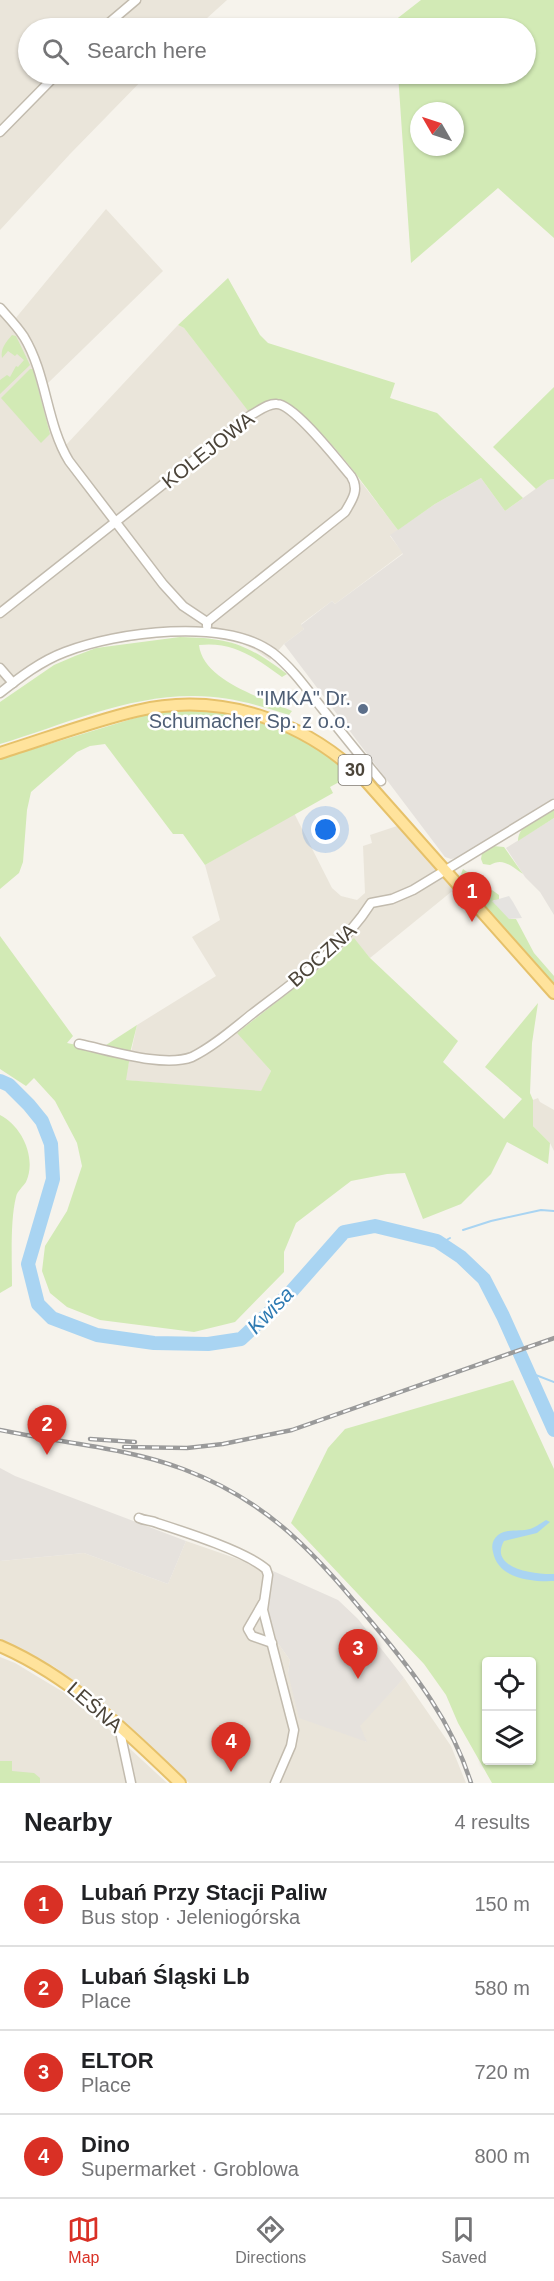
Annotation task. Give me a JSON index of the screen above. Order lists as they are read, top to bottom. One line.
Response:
{"streets":{"main road":["30","LEŚNA"],"street":["KOLEJOWA","BOCZNA"]},"crossings":[["30","BOCZNA"]],"water":["Kwisa"],"places":["\"IMKA\" Dr. Schumacher Sp. z o.o."],"north":"top left","page":{"search":"Search here","pins":["1","2","3","4"],"heading":["Nearby","4 results"],"list":[{"mark":"1","name":"Lubań Przy Stacji Paliw","note":"Bus stop · Jeleniogórska","value":"150 m"},{"mark":"2","name":"Lubań Śląski Lb","note":"Place","value":"580 m"},{"mark":"3","name":"ELTOR","note":"Place","value":"720 m"},{"mark":"4","name":"Dino","note":"Supermarket · Groblowa","value":"800 m"}],"nav":["Map","Directions","Saved"]}}
